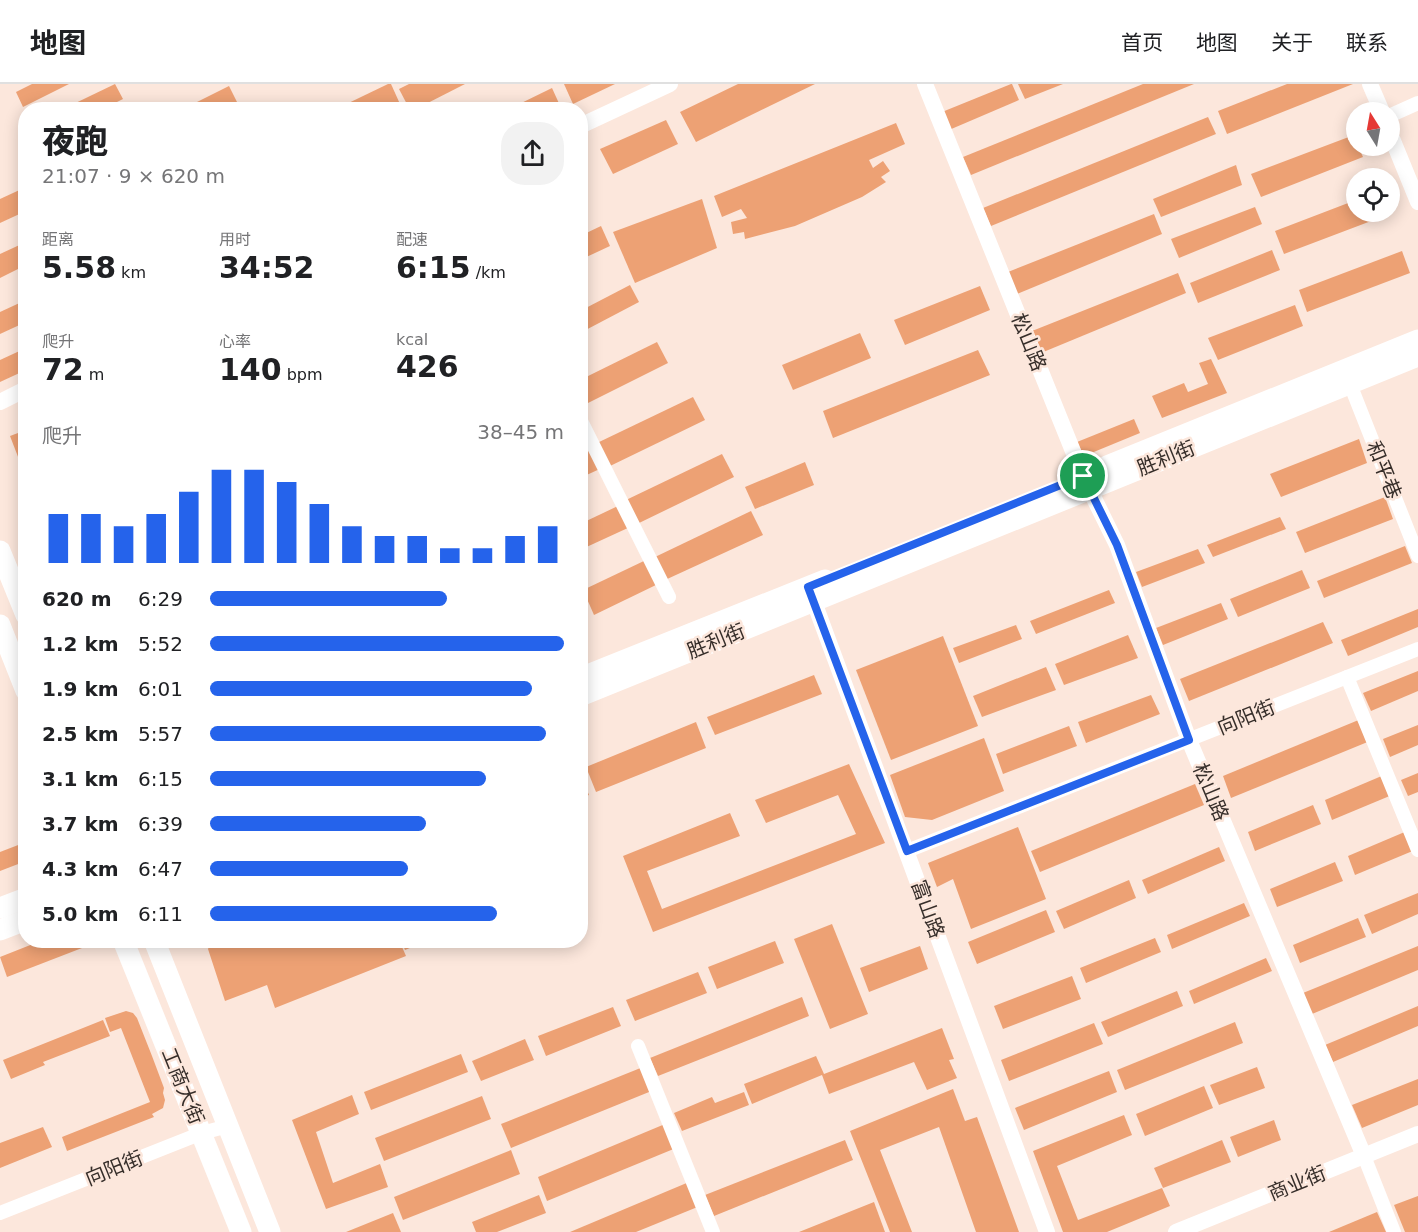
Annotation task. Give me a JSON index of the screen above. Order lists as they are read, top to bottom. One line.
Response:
{"streets":{"main road":["胜利街","工商大街"],"street":["松山路","和平巷","向阳街","富山路","商业街"]},"crossings":[["松山路","胜利街"],["松山路","向阳街"],["松山路","商业街"],["胜利街","和平巷"],["胜利街","富山路"],["向阳街","富山路"],["向阳街","工商大街"]],"north":"top","page":{"header":"地图","nav":["首页","地图","关于","联系"],"heading":["夜跑","21:07 · 9 × 620 m"],"stats":[["距离","5.58 km"],["用时","34:52"],["配速","6:15 /km"],["爬升","72 m"],["心率","140 bpm"],["kcal","426"]],"chart":["爬升","38–45 m"],"list":[{"name":"620 m","note":"6:29"},{"name":"1.2 km","note":"5:52"},{"name":"1.9 km","note":"6:01"},{"name":"2.5 km","note":"5:57"},{"name":"3.1 km","note":"6:15"},{"name":"3.7 km","note":"6:39"},{"name":"4.3 km","note":"6:47"},{"name":"5.0 km","note":"6:11"}]}}
